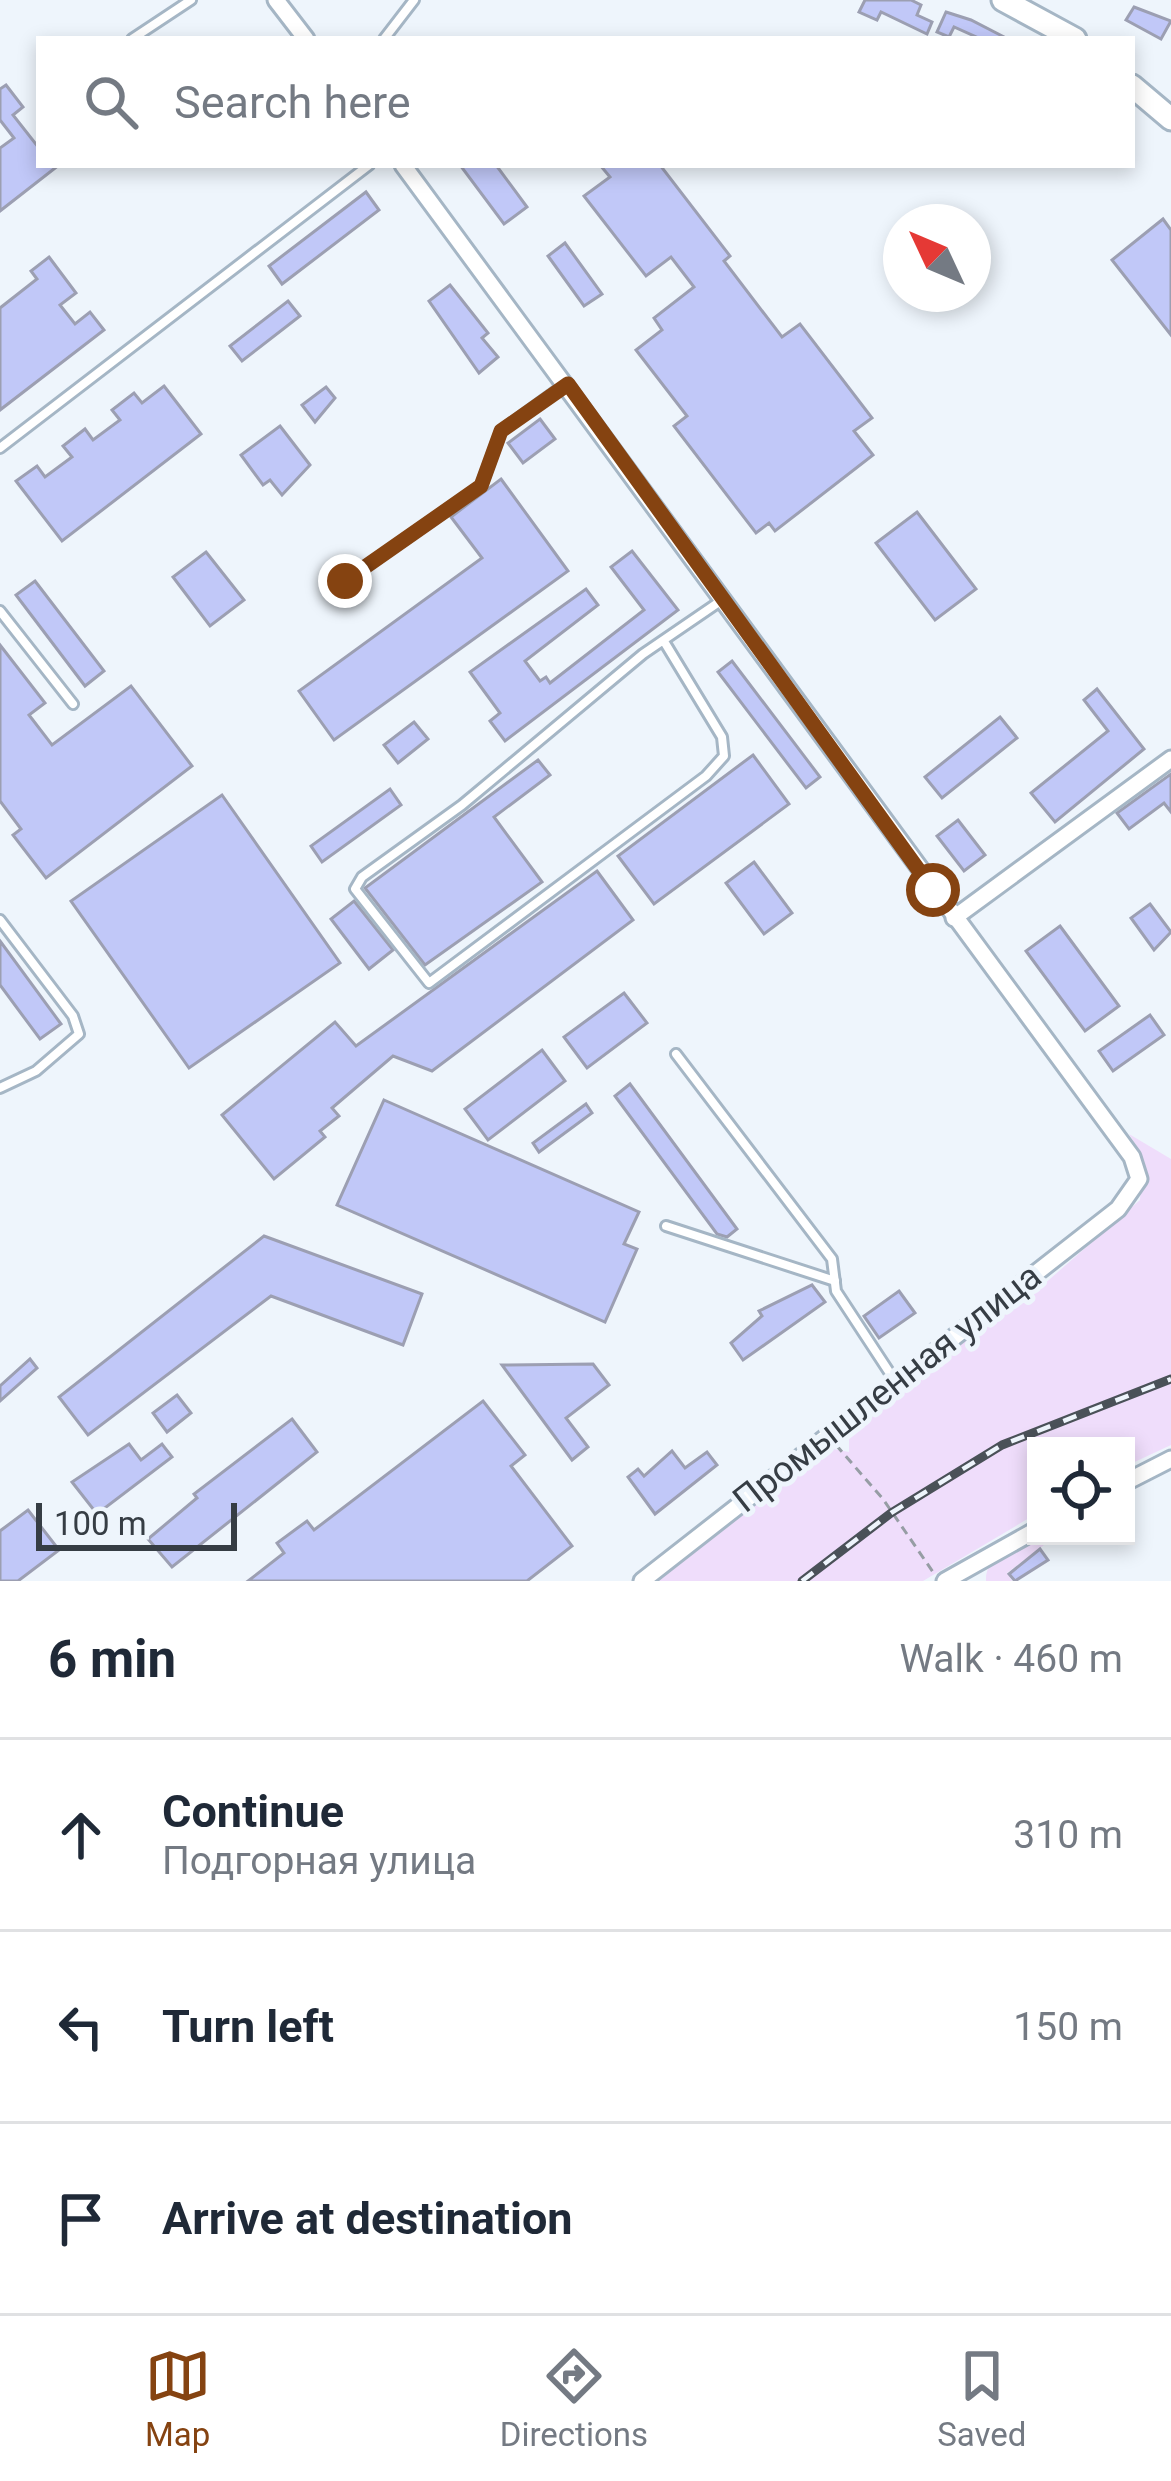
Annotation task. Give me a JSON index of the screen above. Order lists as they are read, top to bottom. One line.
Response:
{"streets":{"street":["Промышленная улица"]},"scale_bar":"100 m","north":"top left","page":{"search":"Search here","scale":"100 m","heading":["6 min","Walk · 460 m"],"list":[["Continue","Подгорная улица","310 m"],["Turn left","150 m"],"Arrive at destination"],"nav":["Map","Directions","Saved"]}}
